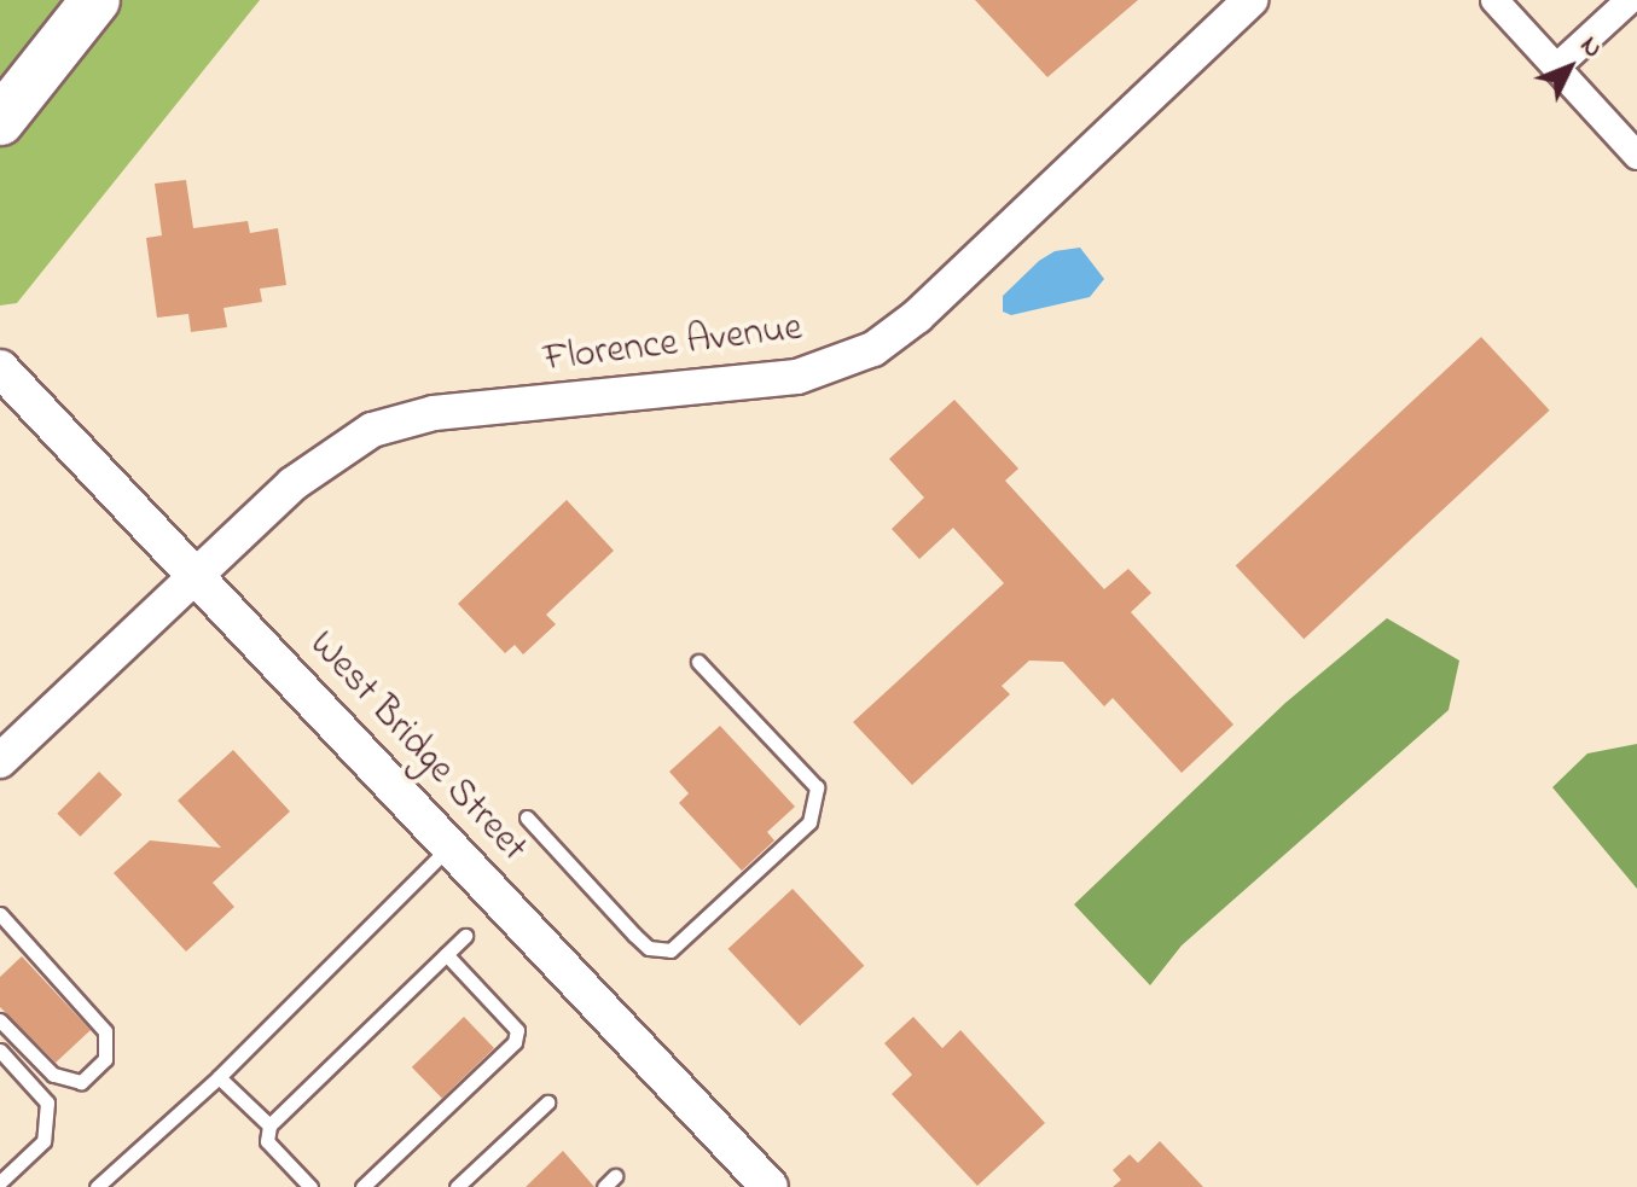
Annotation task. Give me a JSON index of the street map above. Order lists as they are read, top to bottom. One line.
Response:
{"streets":{"main road":["West Bridge Street"],"street":["Florence Avenue"]},"crossings":[["Florence Avenue","West Bridge Street"]],"north":"top right"}
